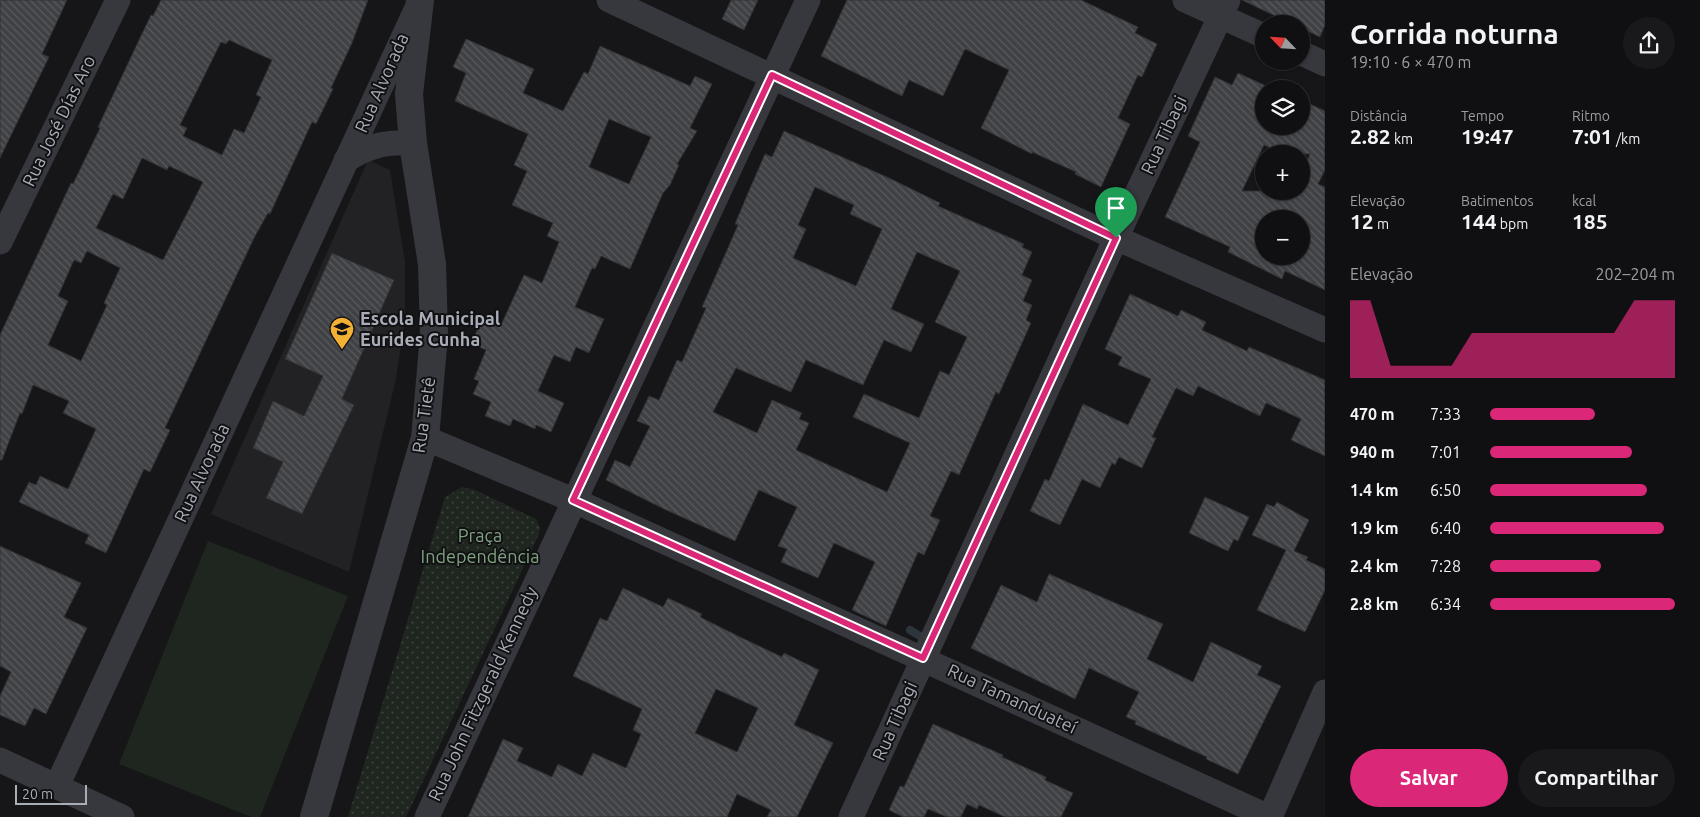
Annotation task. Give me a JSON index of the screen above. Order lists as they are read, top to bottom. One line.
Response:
{"streets":{"street":["Rua Alvorada","Rua José Días Aro","Rua Tibagi","Rua Tietê","Rua John Fitzgerald Kennedy","Rua Tamanduateí"]},"crossings":[["Rua Alvorada","Rua Tietê"],["Rua Tibagi","Rua Tamanduateí"],["Rua Tietê","Rua Tamanduateí"],["Rua John Fitzgerald Kennedy","Rua Tamanduateí"]],"parks":["Praça Independência"],"places":{"school or university":["Escola Municipal Eurides Cunha"]},"scale_bar":"20 m","north":"top left","page":{"heading":["Corrida noturna","19:10 · 6 × 470 m"],"map_buttons":["+","−"],"stats":[["Distância","2.82 km"],["Tempo","19:47"],["Ritmo","7:01 /km"],["Elevação","12 m"],["Batimentos","144 bpm"],["kcal","185"]],"chart":["Elevação","202–204 m"],"list":[{"name":"470 m","note":"7:33"},{"name":"940 m","note":"7:01"},{"name":"1.4 km","note":"6:50"},{"name":"1.9 km","note":"6:40"},{"name":"2.4 km","note":"7:28"},{"name":"2.8 km","note":"6:34"}],"buttons":["Salvar","Compartilhar"],"scale":"20 m"}}
